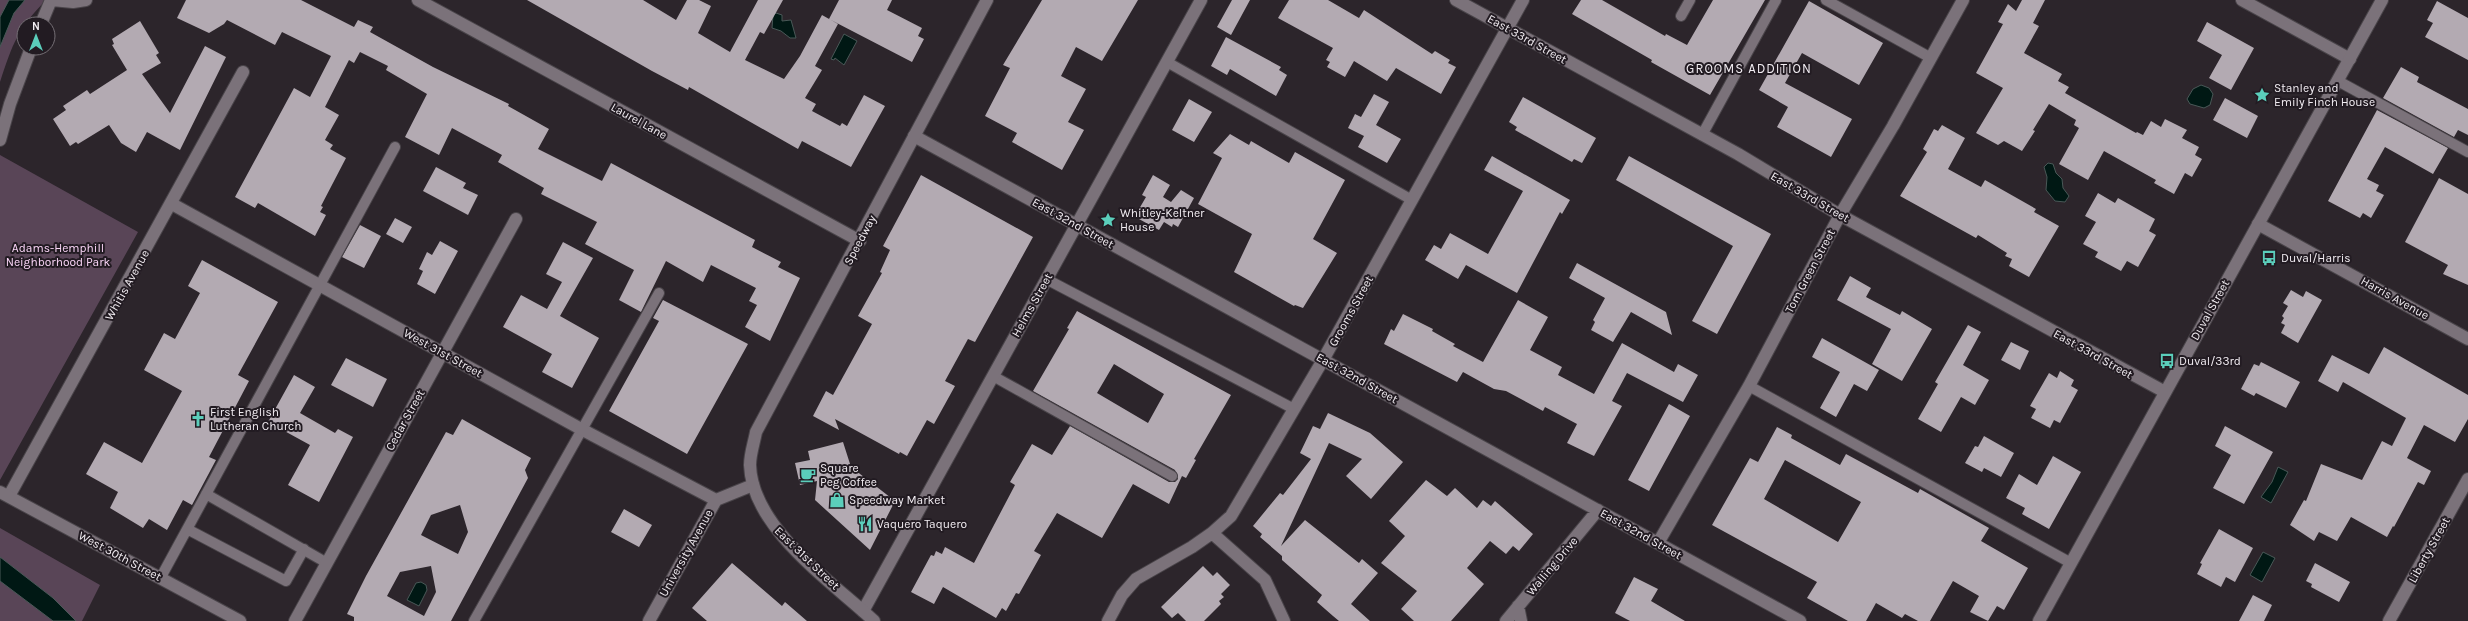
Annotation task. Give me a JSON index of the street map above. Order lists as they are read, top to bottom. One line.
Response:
{"streets":{"street":["East 33rd Street","Laurel Lane","East 32nd Street","Speedway","Tom Green Street","Whitis Avenue","Harris Avenue","Helms Street","Duval Street","Grooms Street","West 31st Street","Cedar Street","Liberty Street","University Avenue","West 30th Street","East 31st Street","Walling Drive"]},"crossings":[["East 33rd Street","Tom Green Street"],["East 33rd Street","Duval Street"],["East 33rd Street","Grooms Street"],["Laurel Lane","Speedway"],["East 32nd Street","Speedway"],["East 32nd Street","Tom Green Street"],["East 32nd Street","Helms Street"],["East 32nd Street","Grooms Street"],["East 32nd Street","Walling Drive"],["Speedway","University Avenue"],["Speedway","East 31st Street"],["Whitis Avenue","West 31st Street"],["Whitis Avenue","West 30th Street"],["Harris Avenue","Duval Street"],["Helms Street","East 31st Street"],["West 31st Street","Cedar Street"],["West 31st Street","University Avenue"],["University Avenue","East 31st Street"]],"districts":["GROOMS ADDITION"],"parks":["Adams-Hemphill Neighborhood Park"],"places":{"place":["Stanley and Emily Finch House","Whitley-Keltner House"],"bus stop":["Duval/Harris","Duval/33rd"],"church":["First English Lutheran Church"],"cafe":["Square Peg Coffee"],"shop":["Speedway Market"],"restaurant":["Vaquero Taquero"]},"north":"top"}
